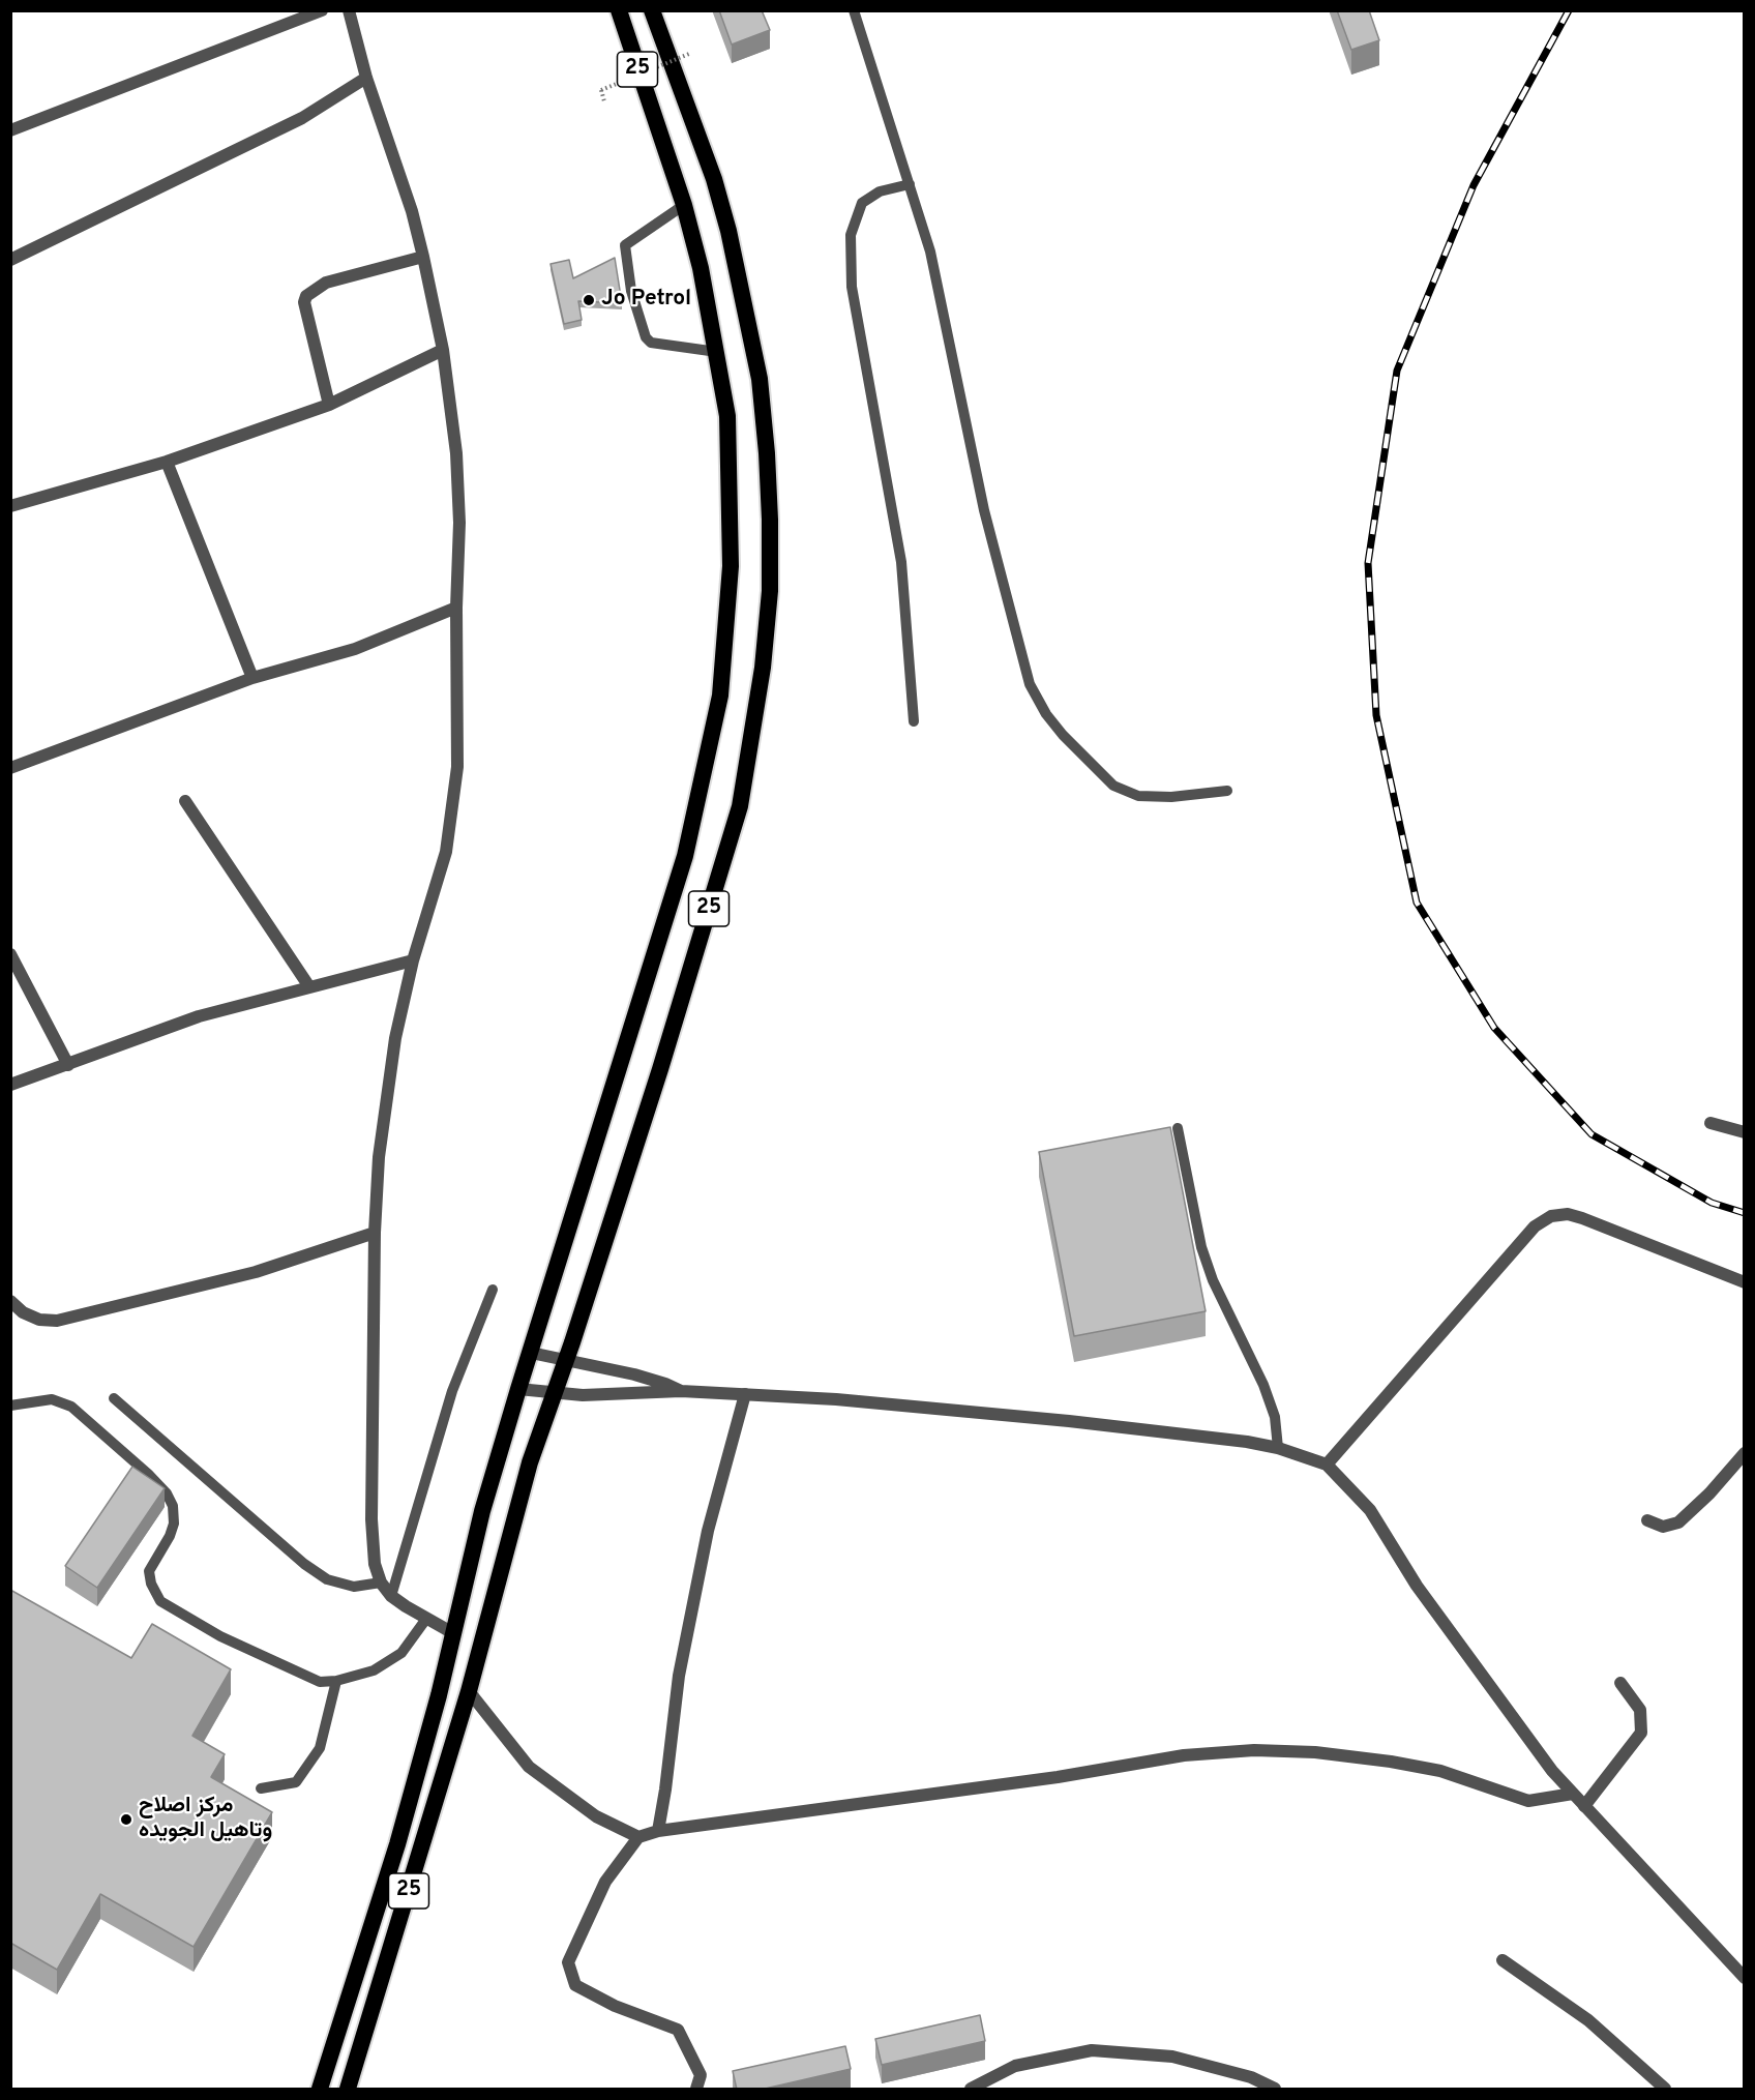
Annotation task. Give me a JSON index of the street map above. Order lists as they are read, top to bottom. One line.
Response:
{"streets":{"highway":["25"]},"places":["Jo Petrol","مركز اصلاح وتاهيل الجويده"]}
